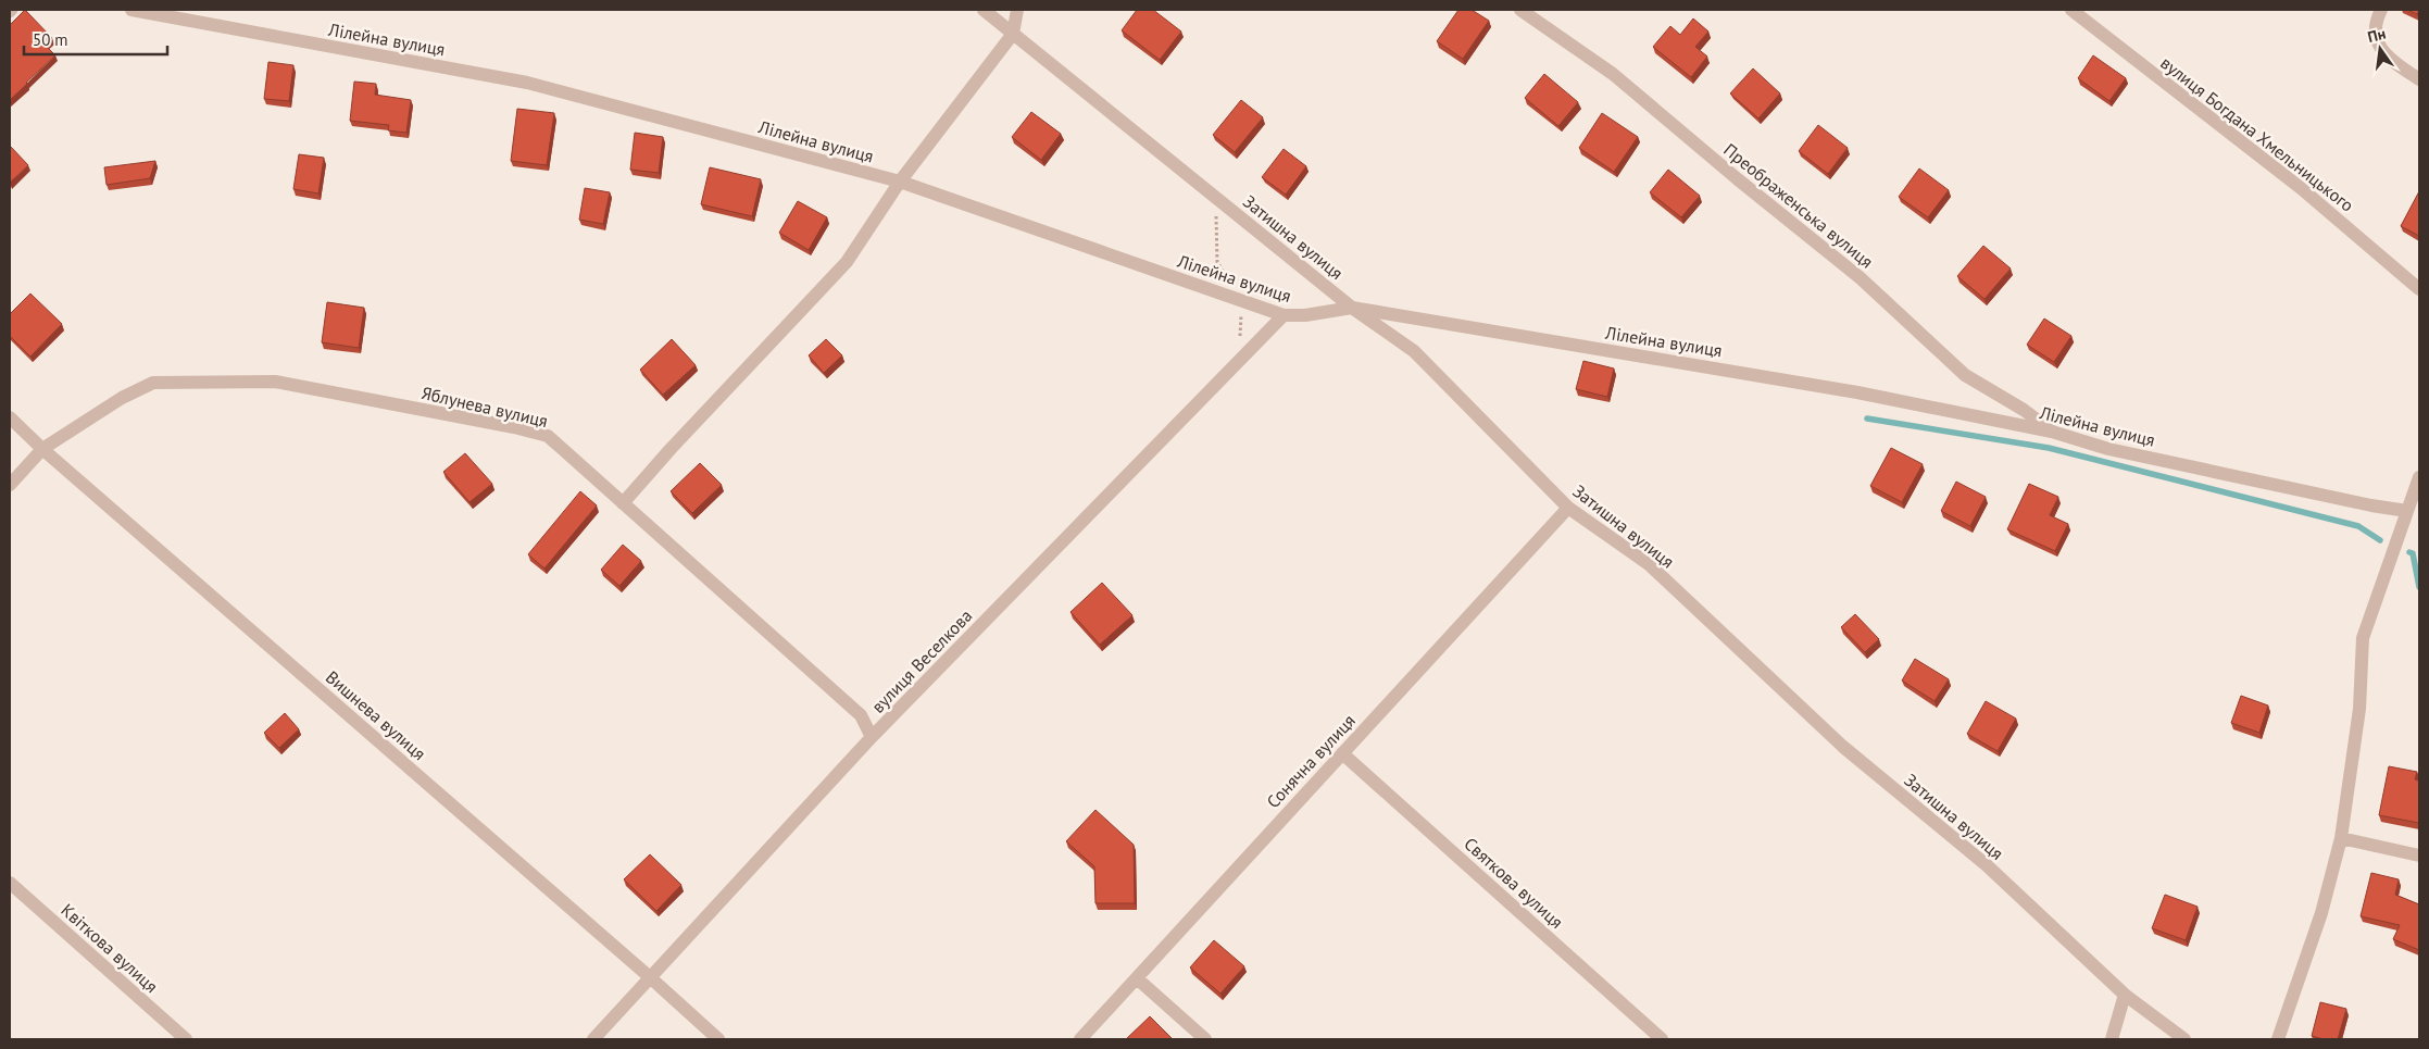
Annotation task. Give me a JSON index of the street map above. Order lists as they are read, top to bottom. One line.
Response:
{"streets":{"street":["Лілейна вулиця","вулиця Богдана Хмельницького","Преображенська вулиця","Затишна вулиця","Яблунева вулиця","вулиця Веселкова","Вишнева вулиця","Сонячна вулиця","Святкова вулиця","Квіткова вулиця"]},"crossings":[["Лілейна вулиця","Преображенська вулиця"],["Лілейна вулиця","Затишна вулиця"],["Лілейна вулиця","вулиця Веселкова"],["Затишна вулиця","Сонячна вулиця"],["Яблунева вулиця","вулиця Веселкова"],["Яблунева вулиця","Вишнева вулиця"],["вулиця Веселкова","Вишнева вулиця"],["Сонячна вулиця","Святкова вулиця"]],"scale_bar":"50 m","north":"top"}
